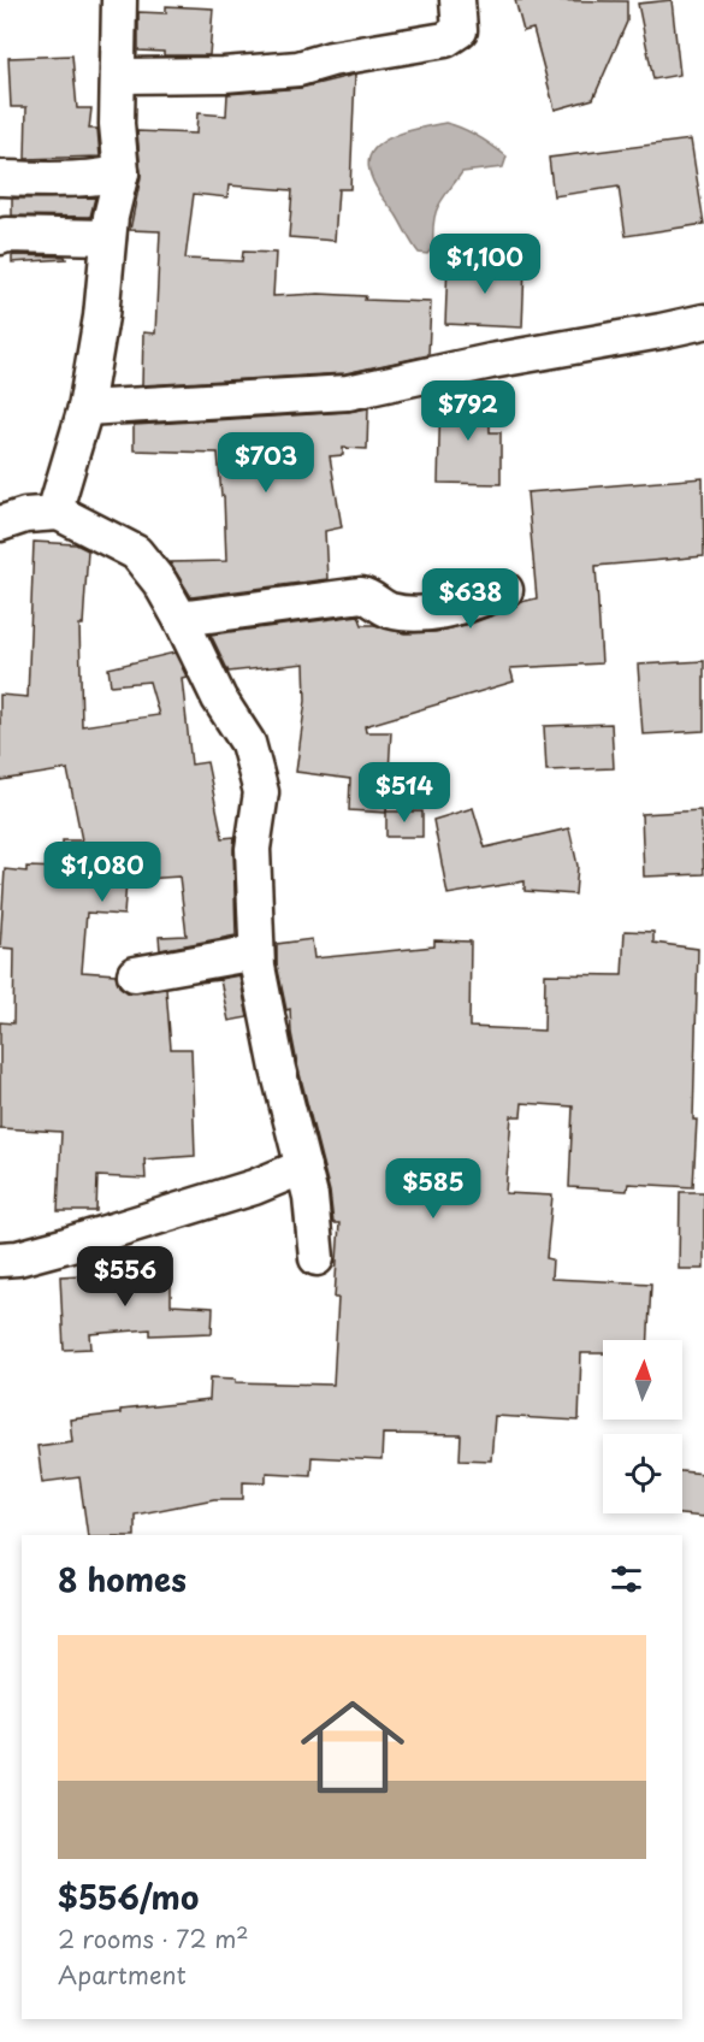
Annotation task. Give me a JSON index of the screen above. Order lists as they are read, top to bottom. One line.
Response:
{"north":"top","page":{"price":["$1,100","$792","$703","$638","$514","$1,080","$585","$556"],"heading":"8 homes","list":[{"name":"$556/mo","note":"2 rooms · 72 m² · Apartment"}]}}
